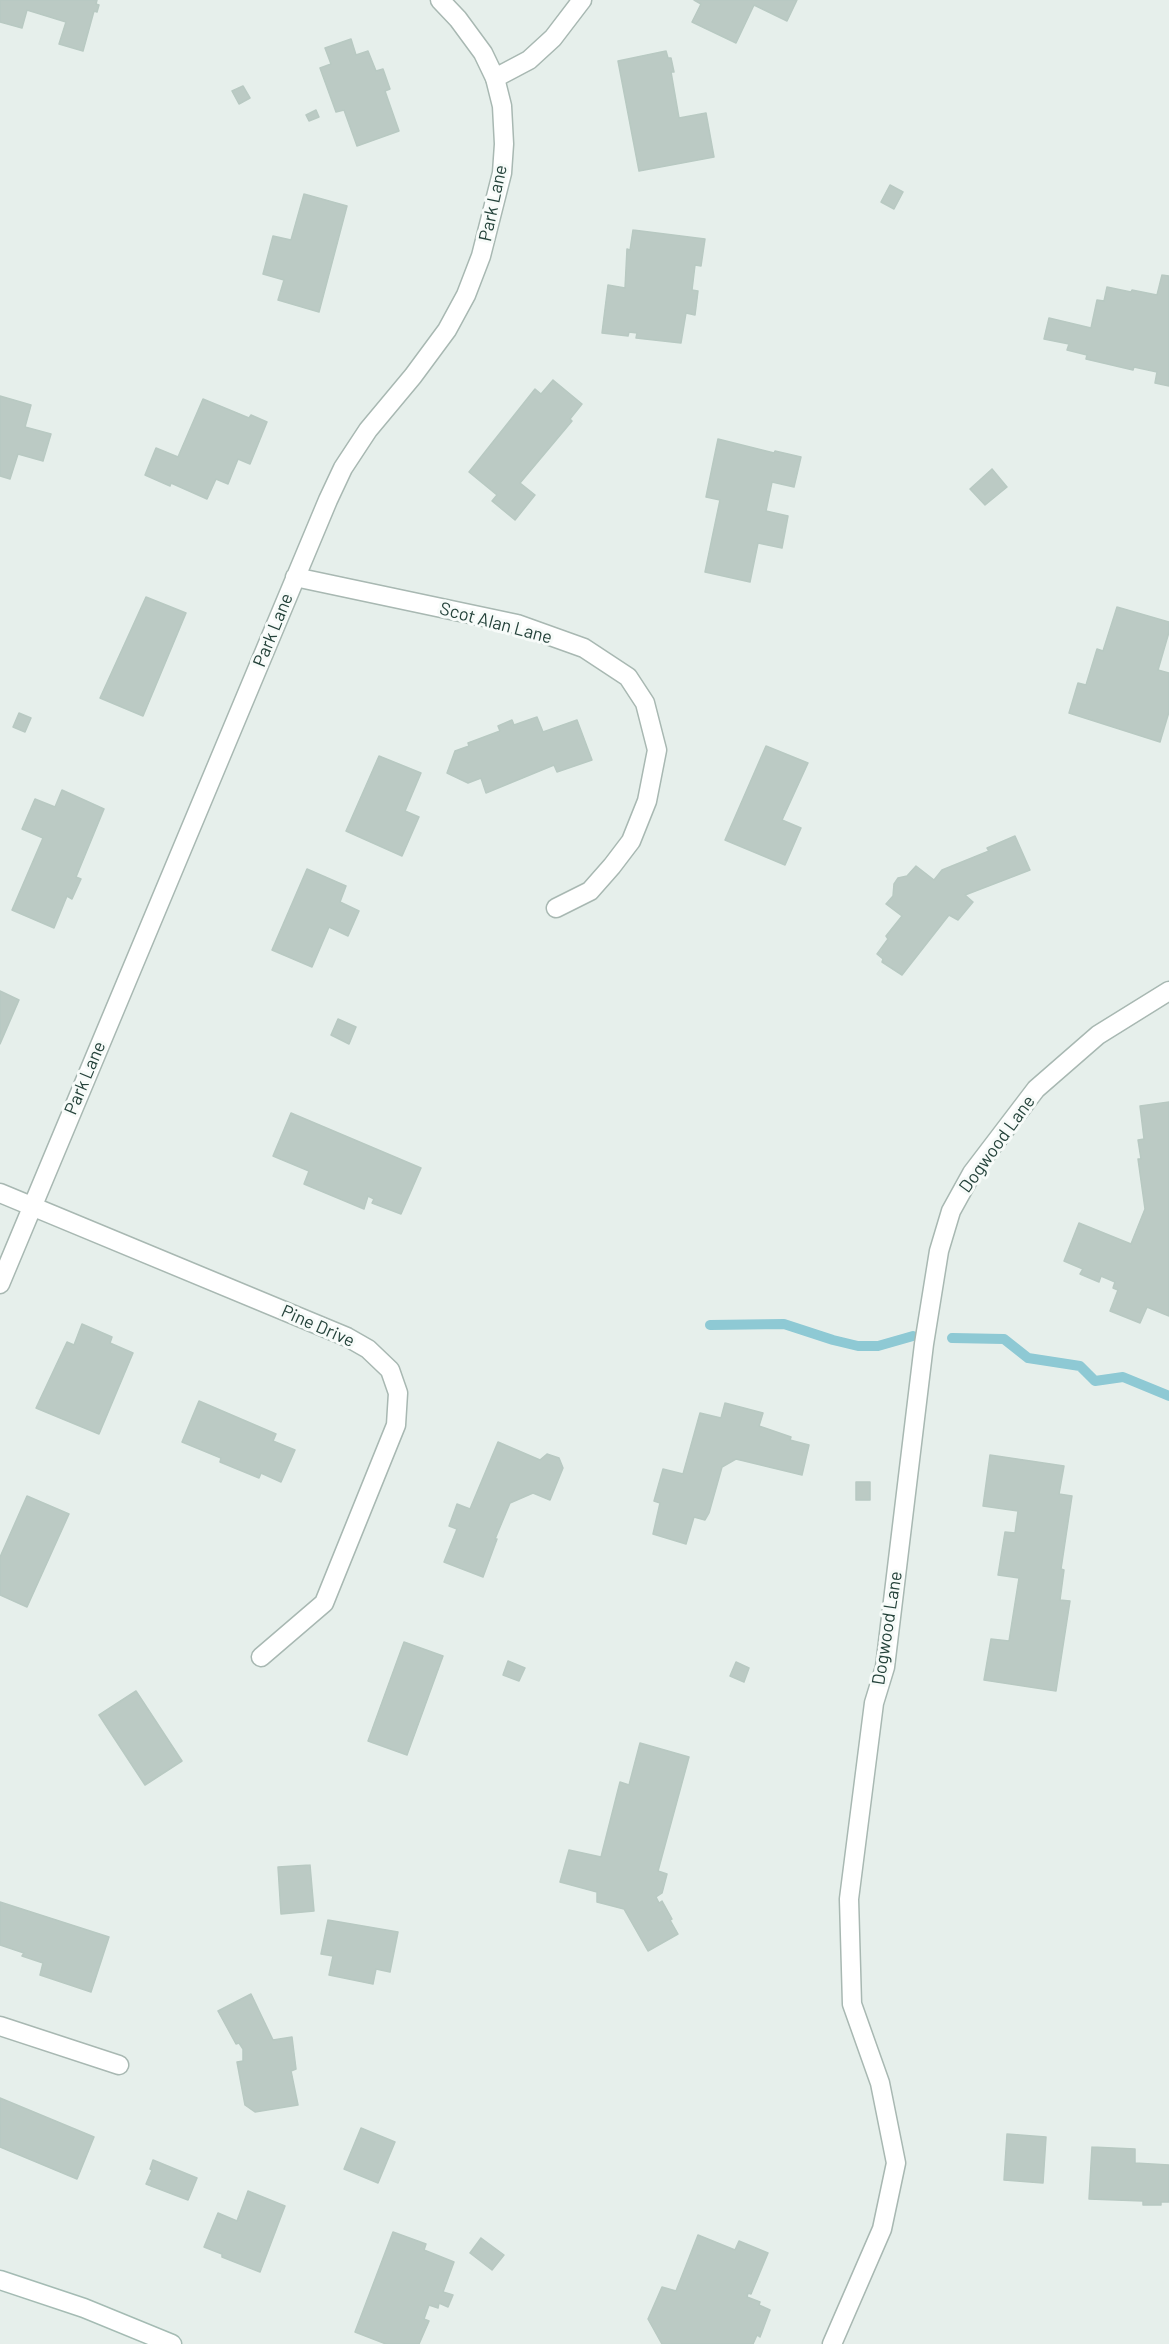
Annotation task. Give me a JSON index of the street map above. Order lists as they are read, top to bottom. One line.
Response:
{"streets":{"street":["Park Lane","Scot Alan Lane","Dogwood Lane","Pine Drive"]},"crossings":[["Park Lane","Scot Alan Lane"],["Park Lane","Pine Drive"]]}
